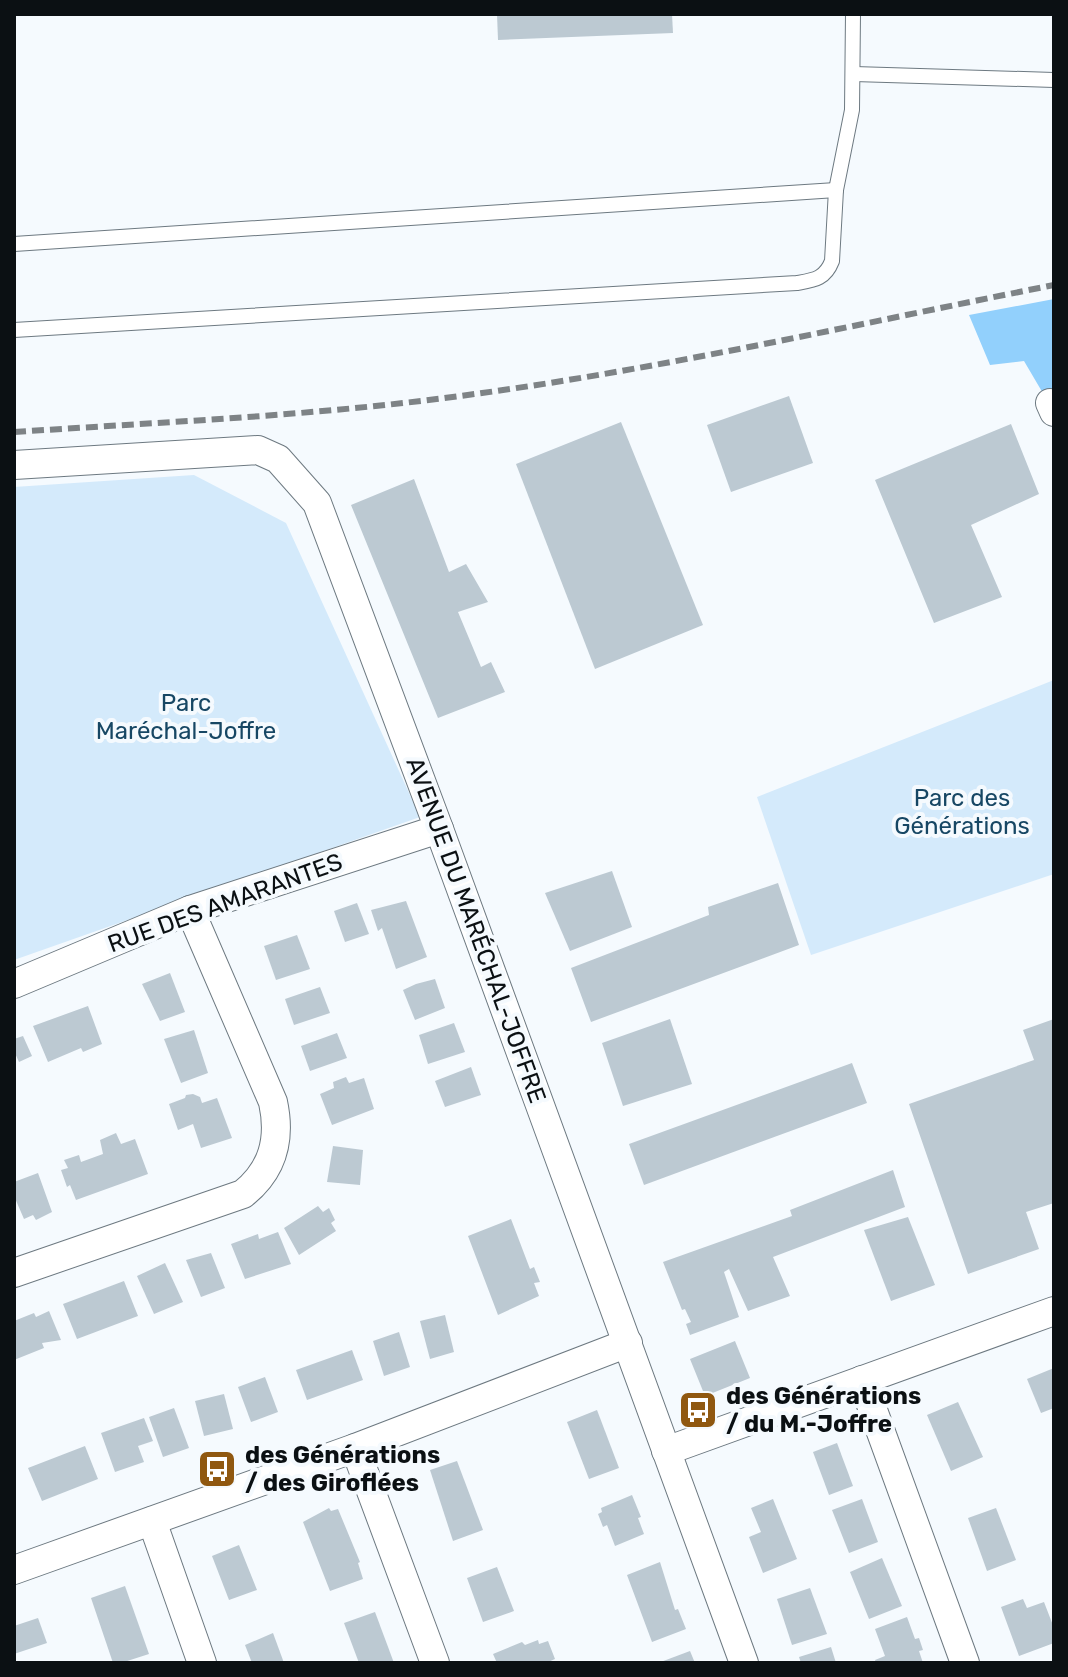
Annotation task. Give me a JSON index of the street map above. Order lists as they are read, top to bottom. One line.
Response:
{"streets":{"street":["RUE DES AMARANTES","AVENUE DU MARÉCHAL-JOFFRE"]},"crossings":[["RUE DES AMARANTES","AVENUE DU MARÉCHAL-JOFFRE"]],"parks":["Parc Maréchal-Joffre","Parc des Générations"],"places":{"bus stop":["des Générations / du M.-Joffre","des Générations / des Giroflées"]}}
